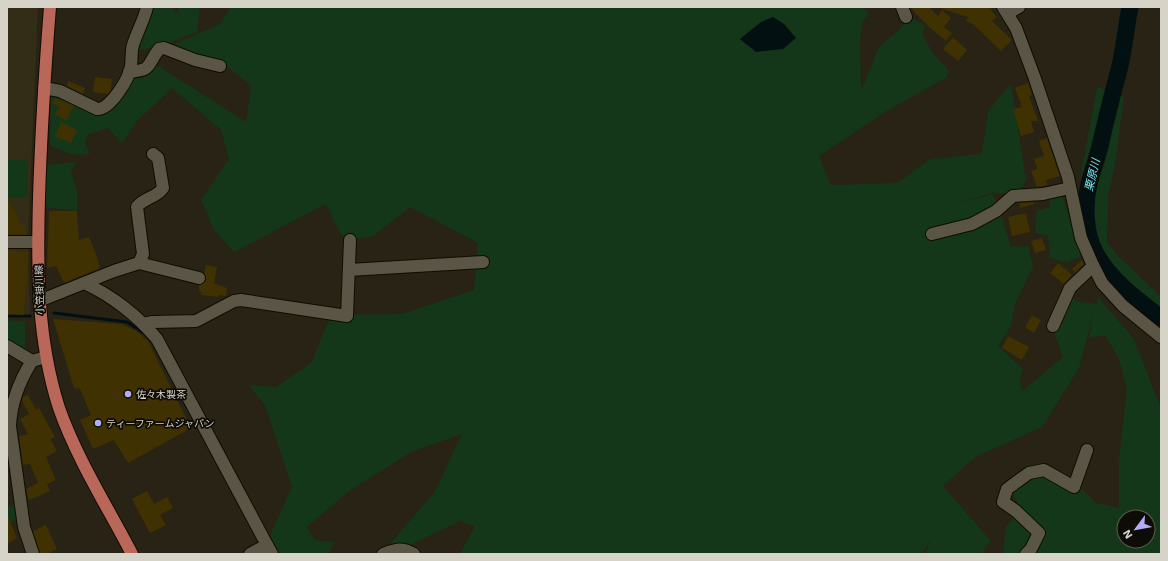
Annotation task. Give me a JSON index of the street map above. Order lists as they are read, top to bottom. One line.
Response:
{"streets":{"main road":["小笠掛川線"]},"water":["栗原川"],"places":["佐々木製茶","ティーファームジャパン"],"north":"bottom left"}
